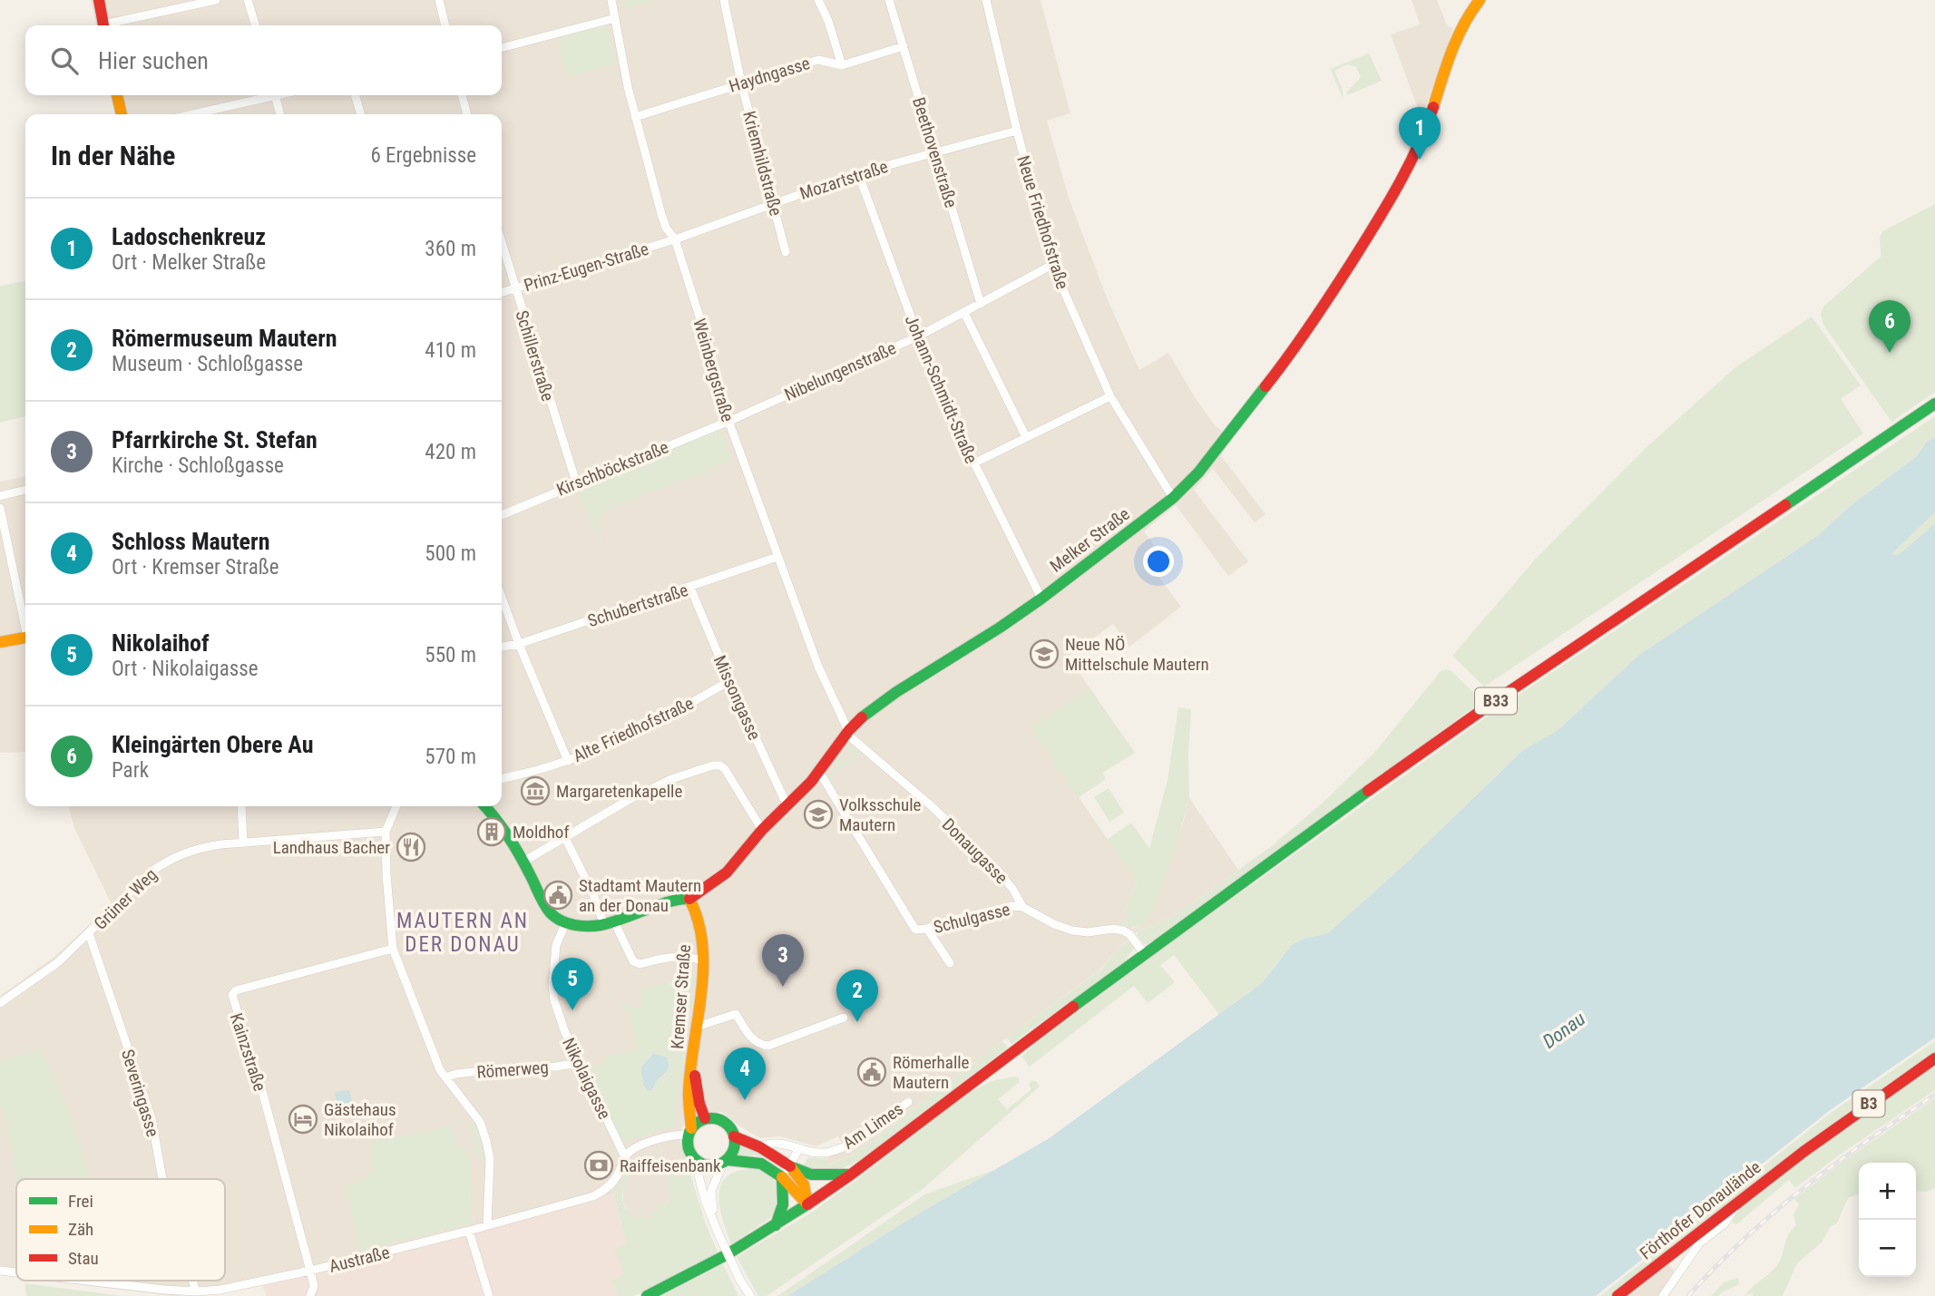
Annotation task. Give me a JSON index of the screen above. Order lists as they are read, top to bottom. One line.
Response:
{"streets":{"main road":["Melker Straße","B33","Kremser Straße","B3","Förthofer Donaulände"],"street":["Haydngasse","Beethovenstraße","Kriemhildstraße","Mozartstraße","Neue Friedhofstraße","Prinz-Eugen-Straße","Schillerstraße","Weinbergstraße","Nibelungenstraße","Johann-Schmidt-Straße","Kirschböckstraße","Schubertstraße","Missongasse","Alte Friedhofstraße","Donaugasse","Grüner Weg","Schulgasse","Kainzstraße","Römerweg","Nikolaigasse","Severingasse","Am Limes","Austraße"]},"crossings":[["Haydngasse","Beethovenstraße"],["Haydngasse","Kriemhildstraße"],["Haydngasse","Weinbergstraße"],["Beethovenstraße","Mozartstraße"],["Beethovenstraße","Nibelungenstraße"],["Kriemhildstraße","Mozartstraße"],["Mozartstraße","Neue Friedhofstraße"],["Mozartstraße","Prinz-Eugen-Straße"],["Mozartstraße","Weinbergstraße"],["Mozartstraße","Johann-Schmidt-Straße"],["Neue Friedhofstraße","Nibelungenstraße"],["Neue Friedhofstraße","Melker Straße"],["Prinz-Eugen-Straße","Schillerstraße"],["Prinz-Eugen-Straße","Weinbergstraße"],["Schillerstraße","Kirschböckstraße"],["Weinbergstraße","Nibelungenstraße"],["Weinbergstraße","Kirschböckstraße"],["Weinbergstraße","Melker Straße"],["Weinbergstraße","Schubertstraße"],["Weinbergstraße","Donaugasse"],["Nibelungenstraße","Johann-Schmidt-Straße"],["Nibelungenstraße","Kirschböckstraße"],["Johann-Schmidt-Straße","Melker Straße"],["Melker Straße","Missongasse"],["Melker Straße","Donaugasse"],["Melker Straße","Schulgasse"],["Melker Straße","Kremser Straße"],["Schubertstraße","Missongasse"],["Missongasse","Alte Friedhofstraße"],["Donaugasse","Schulgasse"],["Grüner Weg","Severingasse"],["Kainzstraße","Austraße"],["Römerweg","Nikolaigasse"],["Nikolaigasse","Austraße"],["Severingasse","Austraße"]],"districts":["MAUTERN AN DER DONAU"],"water":["Donau"],"places":{"school or university":["Neue NÖ Mittelschule Mautern","Volksschule Mautern"],"museum":["Margaretenkapelle"],"building":["Moldhof"],"restaurant":["Landhaus Bacher"],"public building":["Stadtamt Mautern an der Donau","Römerhalle Mautern"],"hotel":["Gästehaus Nikolaihof"],"bank":["Raiffeisenbank"]},"legend":["Frei","Zäh","Stau"],"page":{"search":"Hier suchen","pins":["1","6","3","5","2","4"],"heading":["In der Nähe","6 Ergebnisse"],"list":[{"mark":"1","name":"Ladoschenkreuz","note":"Ort · Melker Straße","value":"360 m"},{"mark":"2","name":"Römermuseum Mautern","note":"Museum · Schloßgasse","value":"410 m"},{"mark":"3","name":"Pfarrkirche St. Stefan","note":"Kirche · Schloßgasse","value":"420 m"},{"mark":"4","name":"Schloss Mautern","note":"Ort · Kremser Straße","value":"500 m"},{"mark":"5","name":"Nikolaihof","note":"Ort · Nikolaigasse","value":"550 m"},{"mark":"6","name":"Kleingärten Obere Au","note":"Park","value":"570 m"}],"map_buttons":["+","−"]}}
